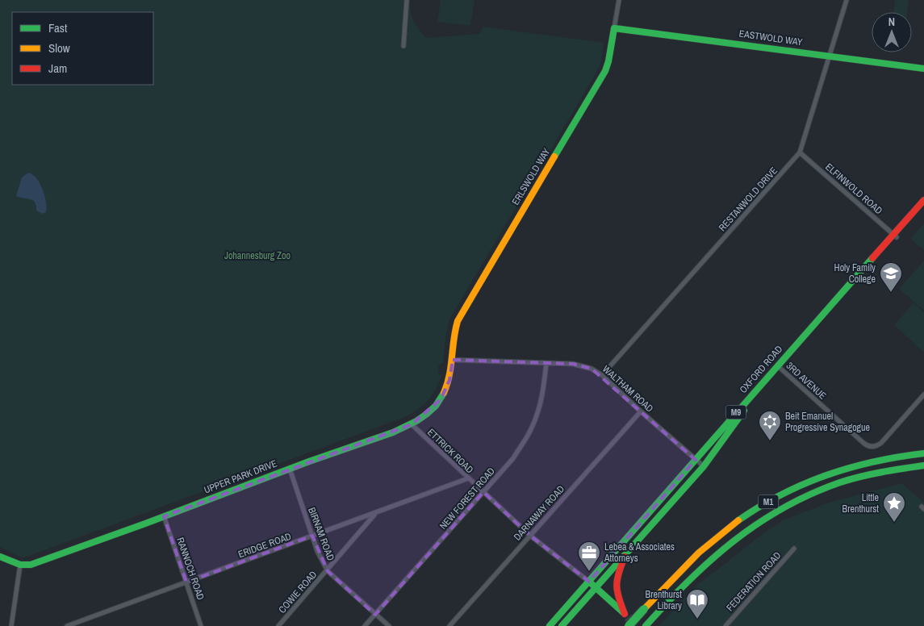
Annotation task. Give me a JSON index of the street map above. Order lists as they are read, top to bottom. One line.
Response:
{"streets":{"main road":["EASTWOLD WAY","ERLSWOLD WAY","OXFORD ROAD","M9","UPPER PARK DRIVE","M1"],"street":["ELFINWOLD ROAD","RESTANWOLD DRIVE","3RD AVENUE","WALTHAM ROAD","ETTRICK ROAD","NEW FOREST ROAD","DARNAWAY ROAD","BIRNAM ROAD","ERIDGE ROAD","RANNOCH ROAD","FEDERATION ROAD","COWIE ROAD"]},"crossings":[["EASTWOLD WAY","ERLSWOLD WAY"],["EASTWOLD WAY","RESTANWOLD DRIVE"],["ERLSWOLD WAY","WALTHAM ROAD"],["ERLSWOLD WAY","UPPER PARK DRIVE"],["ELFINWOLD ROAD","RESTANWOLD DRIVE"],["ELFINWOLD ROAD","OXFORD ROAD"],["RESTANWOLD DRIVE","WALTHAM ROAD"],["OXFORD ROAD","3RD AVENUE"],["OXFORD ROAD","WALTHAM ROAD"],["OXFORD ROAD","ETTRICK ROAD"],["WALTHAM ROAD","UPPER PARK DRIVE"],["WALTHAM ROAD","NEW FOREST ROAD"],["WALTHAM ROAD","DARNAWAY ROAD"],["ETTRICK ROAD","UPPER PARK DRIVE"],["ETTRICK ROAD","NEW FOREST ROAD"],["ETTRICK ROAD","DARNAWAY ROAD"],["ETTRICK ROAD","ERIDGE ROAD"],["UPPER PARK DRIVE","BIRNAM ROAD"],["UPPER PARK DRIVE","RANNOCH ROAD"],["NEW FOREST ROAD","BIRNAM ROAD"],["BIRNAM ROAD","ERIDGE ROAD"],["BIRNAM ROAD","COWIE ROAD"],["ERIDGE ROAD","RANNOCH ROAD"],["ERIDGE ROAD","COWIE ROAD"]],"parks":["Johannesburg Zoo"],"places":{"school or university":["Holy Family College"],"synagogue":["Beit Emanuel Progressive Synagogue"],"place":["Little Brenthurst"],"office":["Lebea & Associates Attorneys"],"library":["Brenthurst Library"]},"legend":["Fast","Slow","Jam"],"north":"top"}
